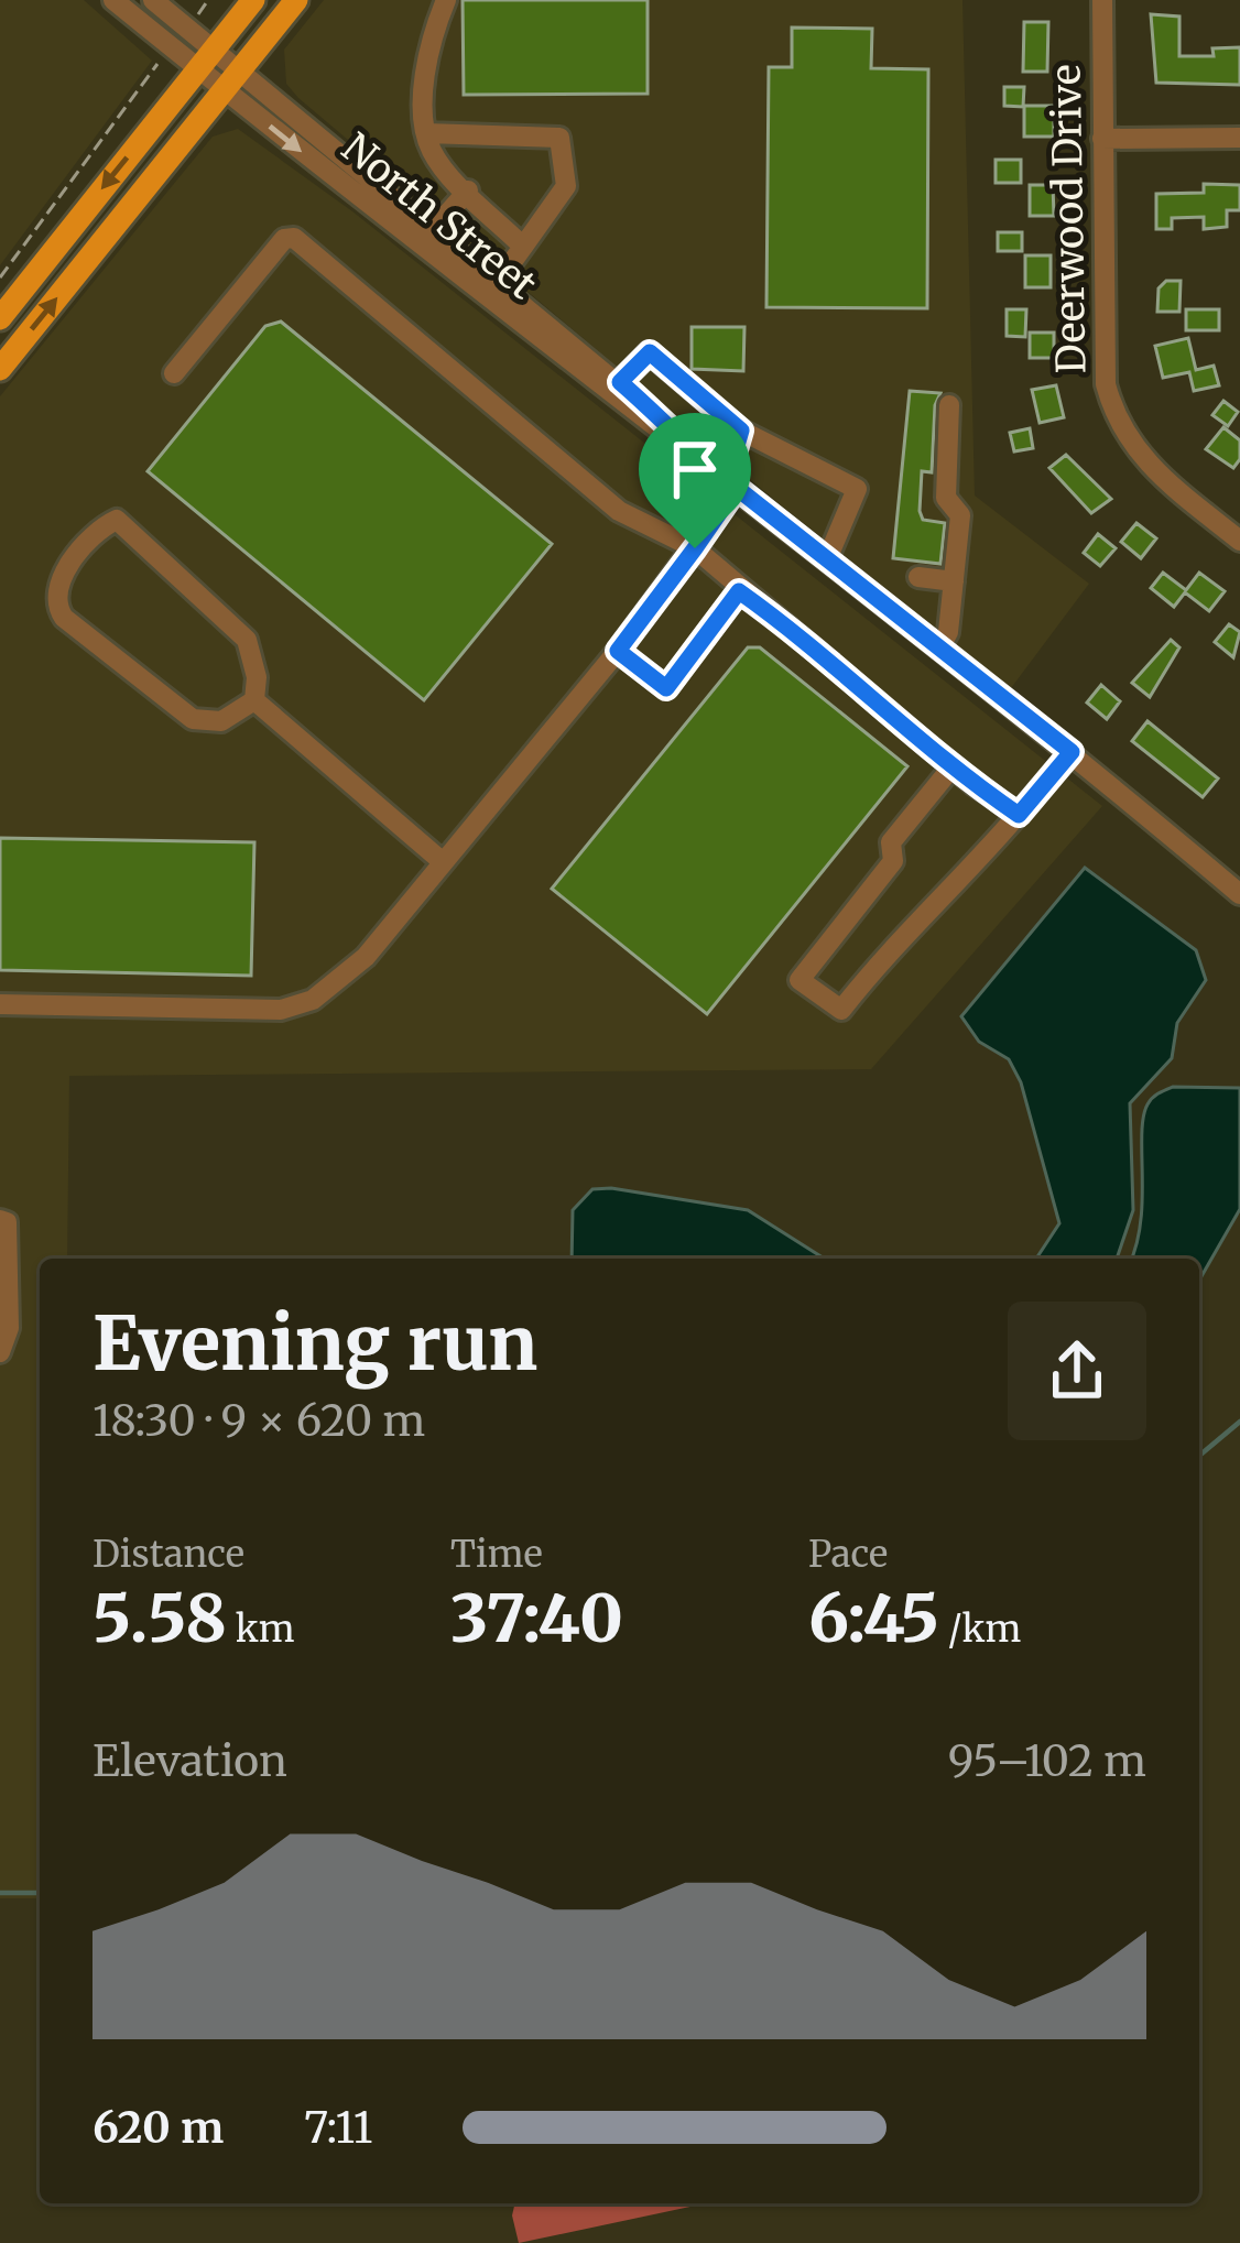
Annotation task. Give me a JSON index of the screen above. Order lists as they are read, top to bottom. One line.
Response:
{"streets":{"street":["North Street","Deerwood Drive"]},"page":{"heading":["Evening run","18:30 · 9 × 620 m"],"stats":[["Distance","5.58 km"],["Time","37:40"],["Pace","6:45 /km"]],"chart":["Elevation","95–102 m"],"list":[{"name":"620 m","note":"7:11"}]}}
